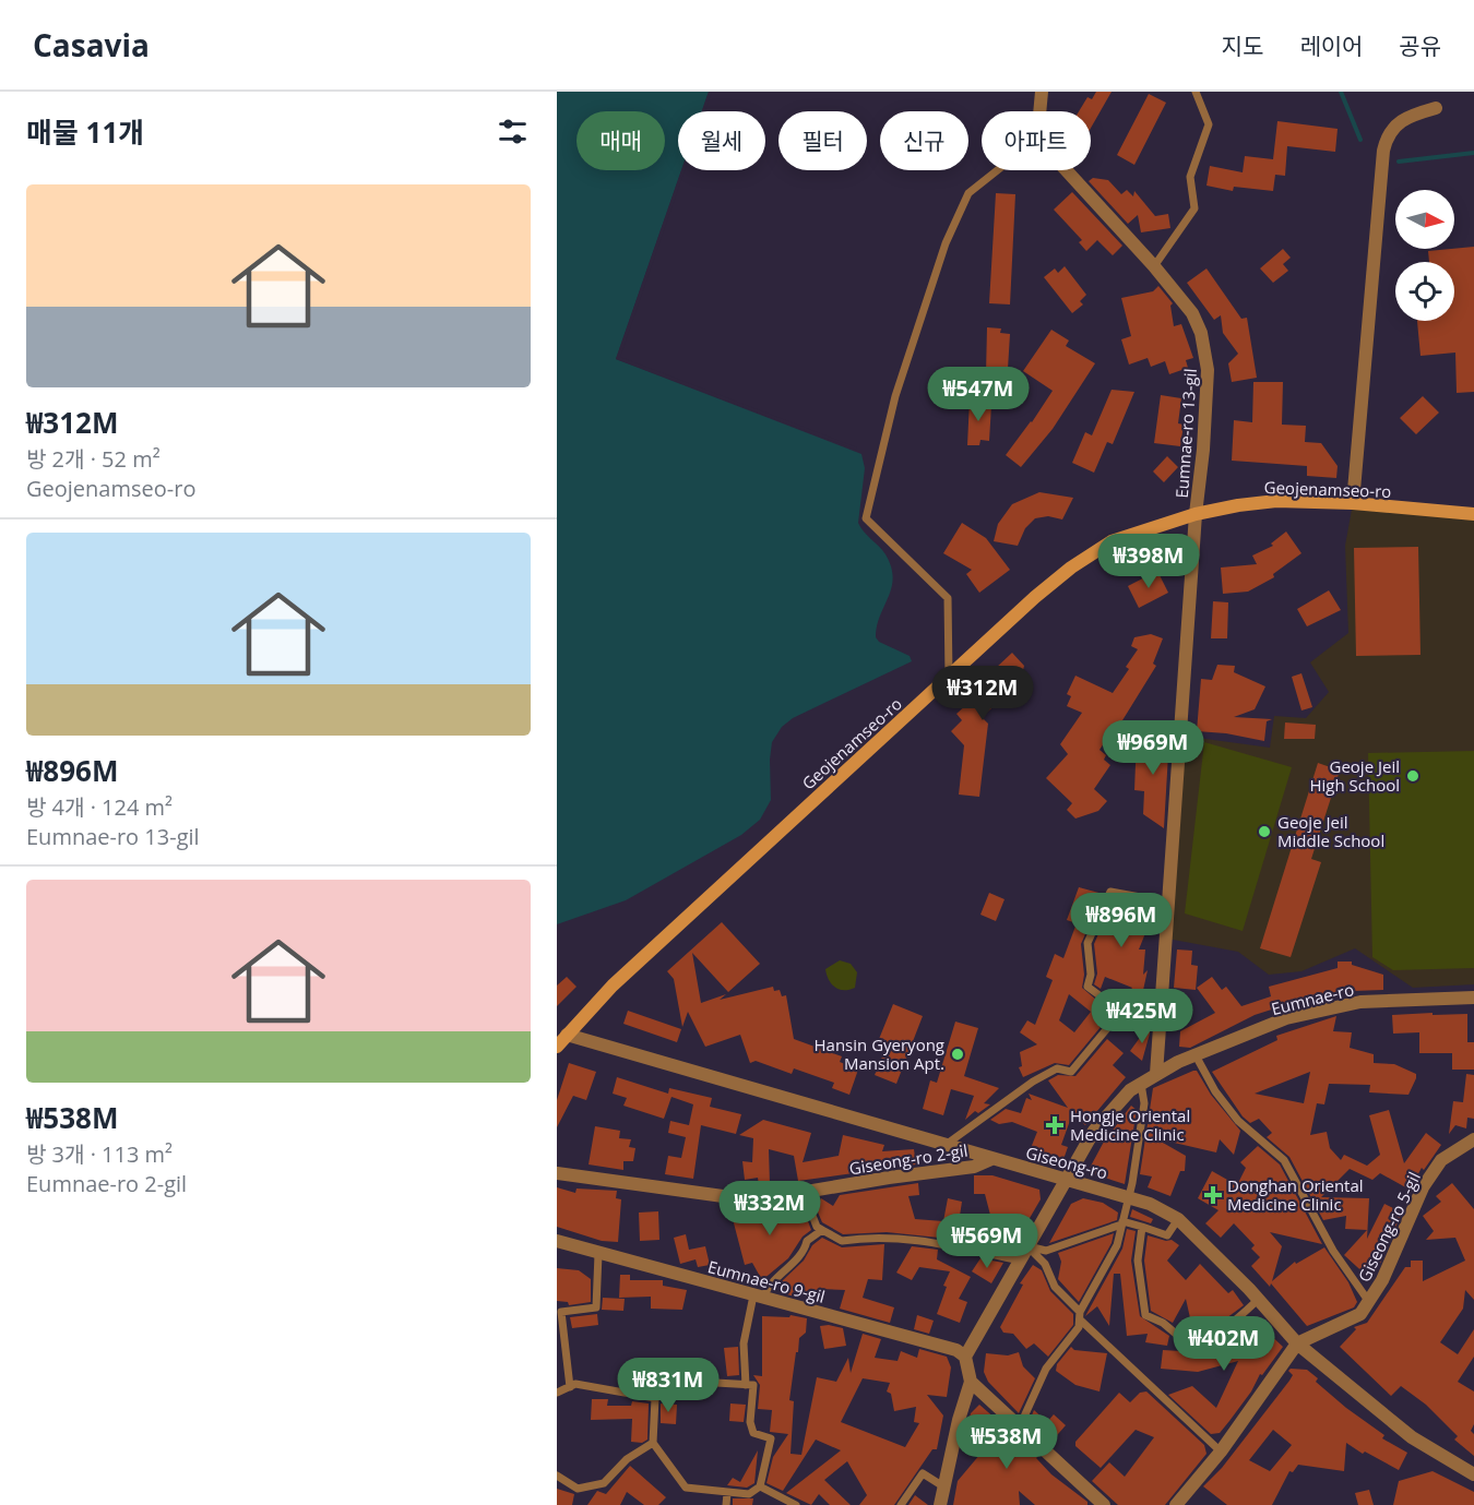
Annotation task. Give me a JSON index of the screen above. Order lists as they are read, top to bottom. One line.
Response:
{"streets":{"main road":["Geojenamseo-ro"],"street":["Eumnae-ro 13-gil","Eumnae-ro","Giseong-ro 2-gil","Giseong-ro","Giseong-ro 5-gil","Eumnae-ro 9-gil"]},"crossings":[["Eumnae-ro 13-gil","Geojenamseo-ro"],["Eumnae-ro 13-gil","Eumnae-ro"],["Geojenamseo-ro","Giseong-ro"],["Eumnae-ro","Giseong-ro"],["Eumnae-ro","Eumnae-ro 9-gil"],["Giseong-ro 2-gil","Giseong-ro"],["Giseong-ro","Giseong-ro 5-gil"]],"places":{"other":["Geoje Jeil High School","Geoje Jeil Middle School","Hansin Gyeryong Mansion Apt."],"health":["Hongje Oriental Medicine Clinic","Donghan Oriental Medicine Clinic"]},"north":"right","page":{"header":"Casavia","nav":["지도","레이어","공유"],"heading":"매물 11개","chip":["매매","월세","필터","신규","아파트"],"list":[{"name":"₩312M","note":"방 2개 · 52 m² · Geojenamseo-ro"},{"name":"₩896M","note":"방 4개 · 124 m² · Eumnae-ro 13-gil"},{"name":"₩538M","note":"방 3개 · 113 m² · Eumnae-ro 2-gil"}],"price":["₩547M","₩398M","₩312M","₩969M","₩896M","₩425M","₩332M","₩569M","₩402M","₩831M","₩538M"]}}
